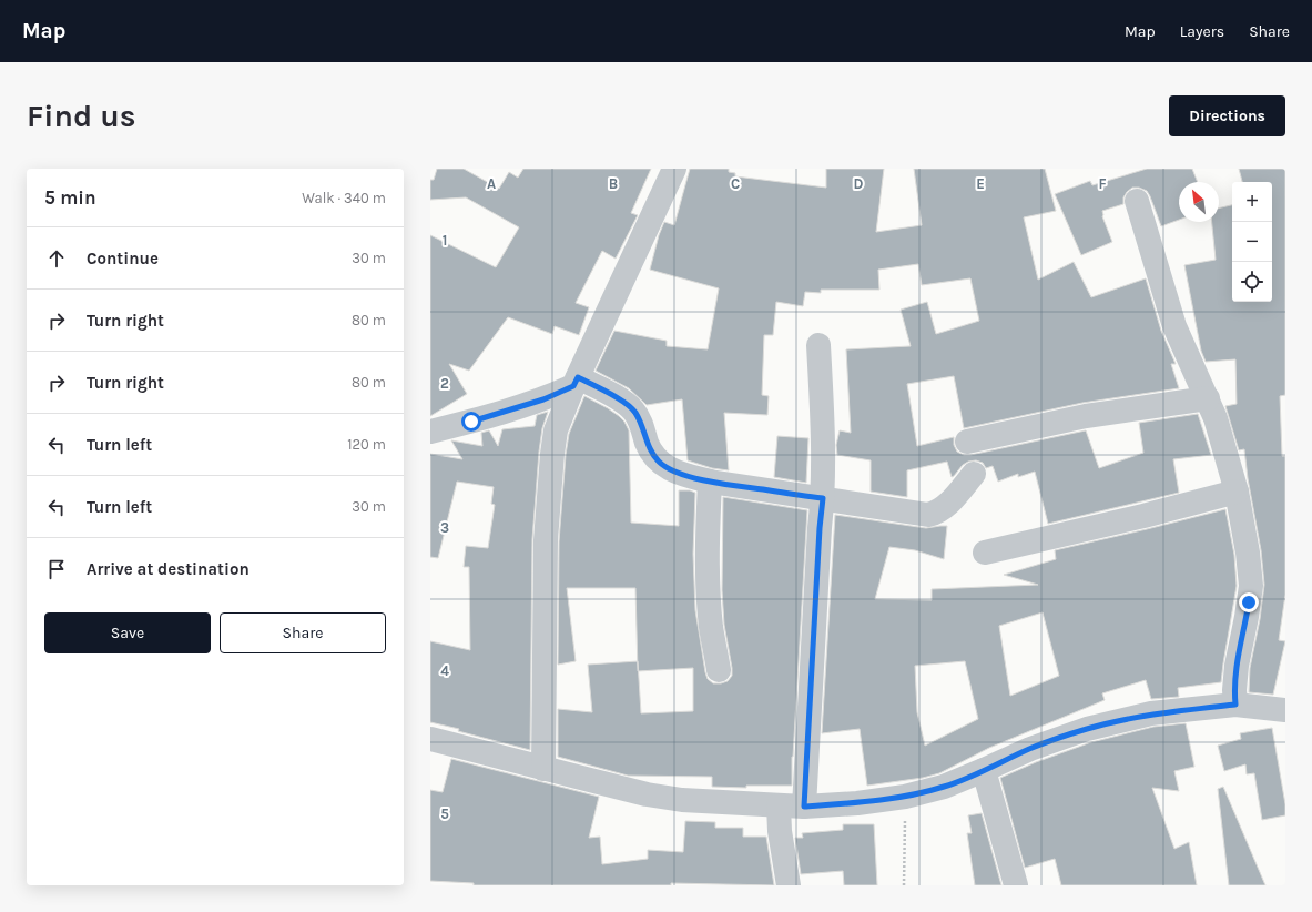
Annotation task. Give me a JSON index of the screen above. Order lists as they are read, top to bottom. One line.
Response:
{"north":"top left","page":{"header":"Map","nav":["Map","Layers","Share"],"buttons":["Directions",["Save","Share"]],"title":"Find us","heading":["5 min","Walk · 340 m"],"map_buttons":["+","−"],"list":[["Continue","30 m"],["Turn right","80 m"],["Turn right","80 m"],["Turn left","120 m"],["Turn left","30 m"],"Arrive at destination"]},"grid":{"columns":["A","B","C","D","E","F"],"rows":["1","2","3","4","5"]}}
